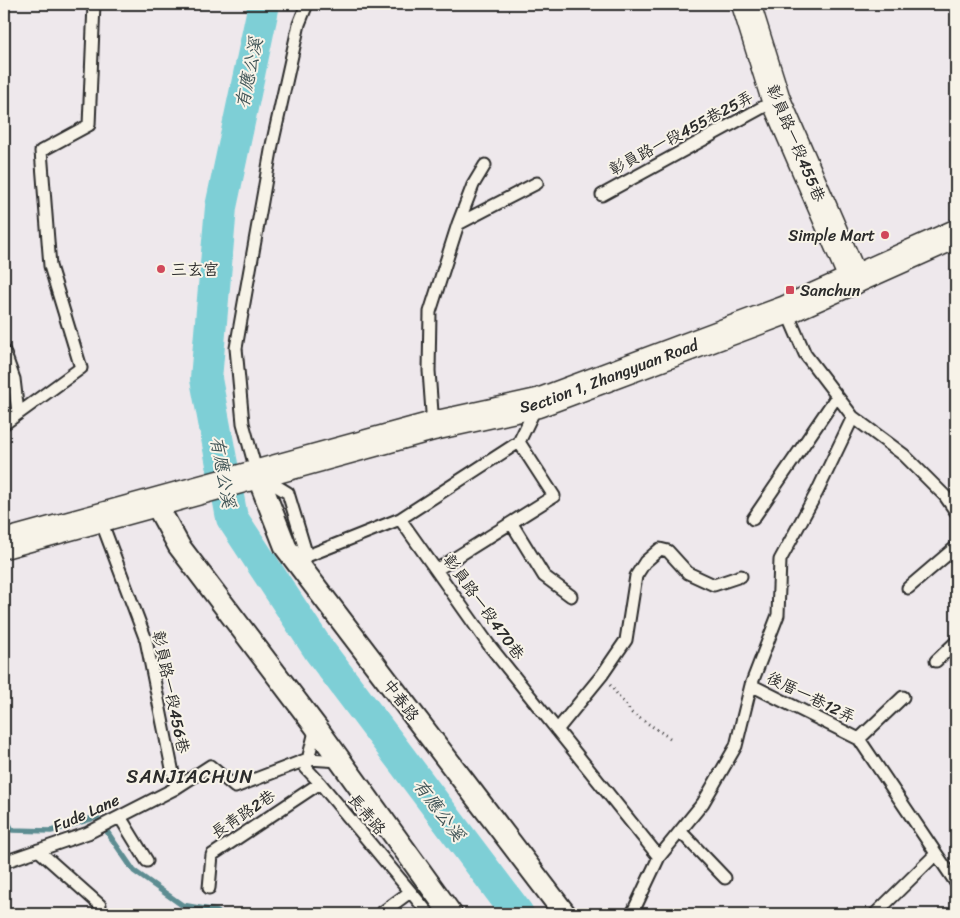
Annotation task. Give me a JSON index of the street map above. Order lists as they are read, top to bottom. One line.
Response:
{"streets":{"main road":["彰員路一段455巷","Section 1, Zhangyuan Road"],"street":["中春路"],"lane":["彰員路一段455巷25弄","彰員路一段470巷","彰員路一段456巷","後厝一巷12弄","Fude Lane","長青路2巷","長青路"]},"crossings":[["彰員路一段455巷25弄","彰員路一段455巷"],["彰員路一段455巷","Section 1, Zhangyuan Road"],["Section 1, Zhangyuan Road","中春路"],["彰員路一段456巷","Fude Lane"],["Fude Lane","長青路"],["長青路2巷","長青路"]],"districts":["SANJIACHUN"],"water":["有應公溪"],"places":{"other":["Simple Mart","三玄宮"],"transit":["Sanchun"]}}
